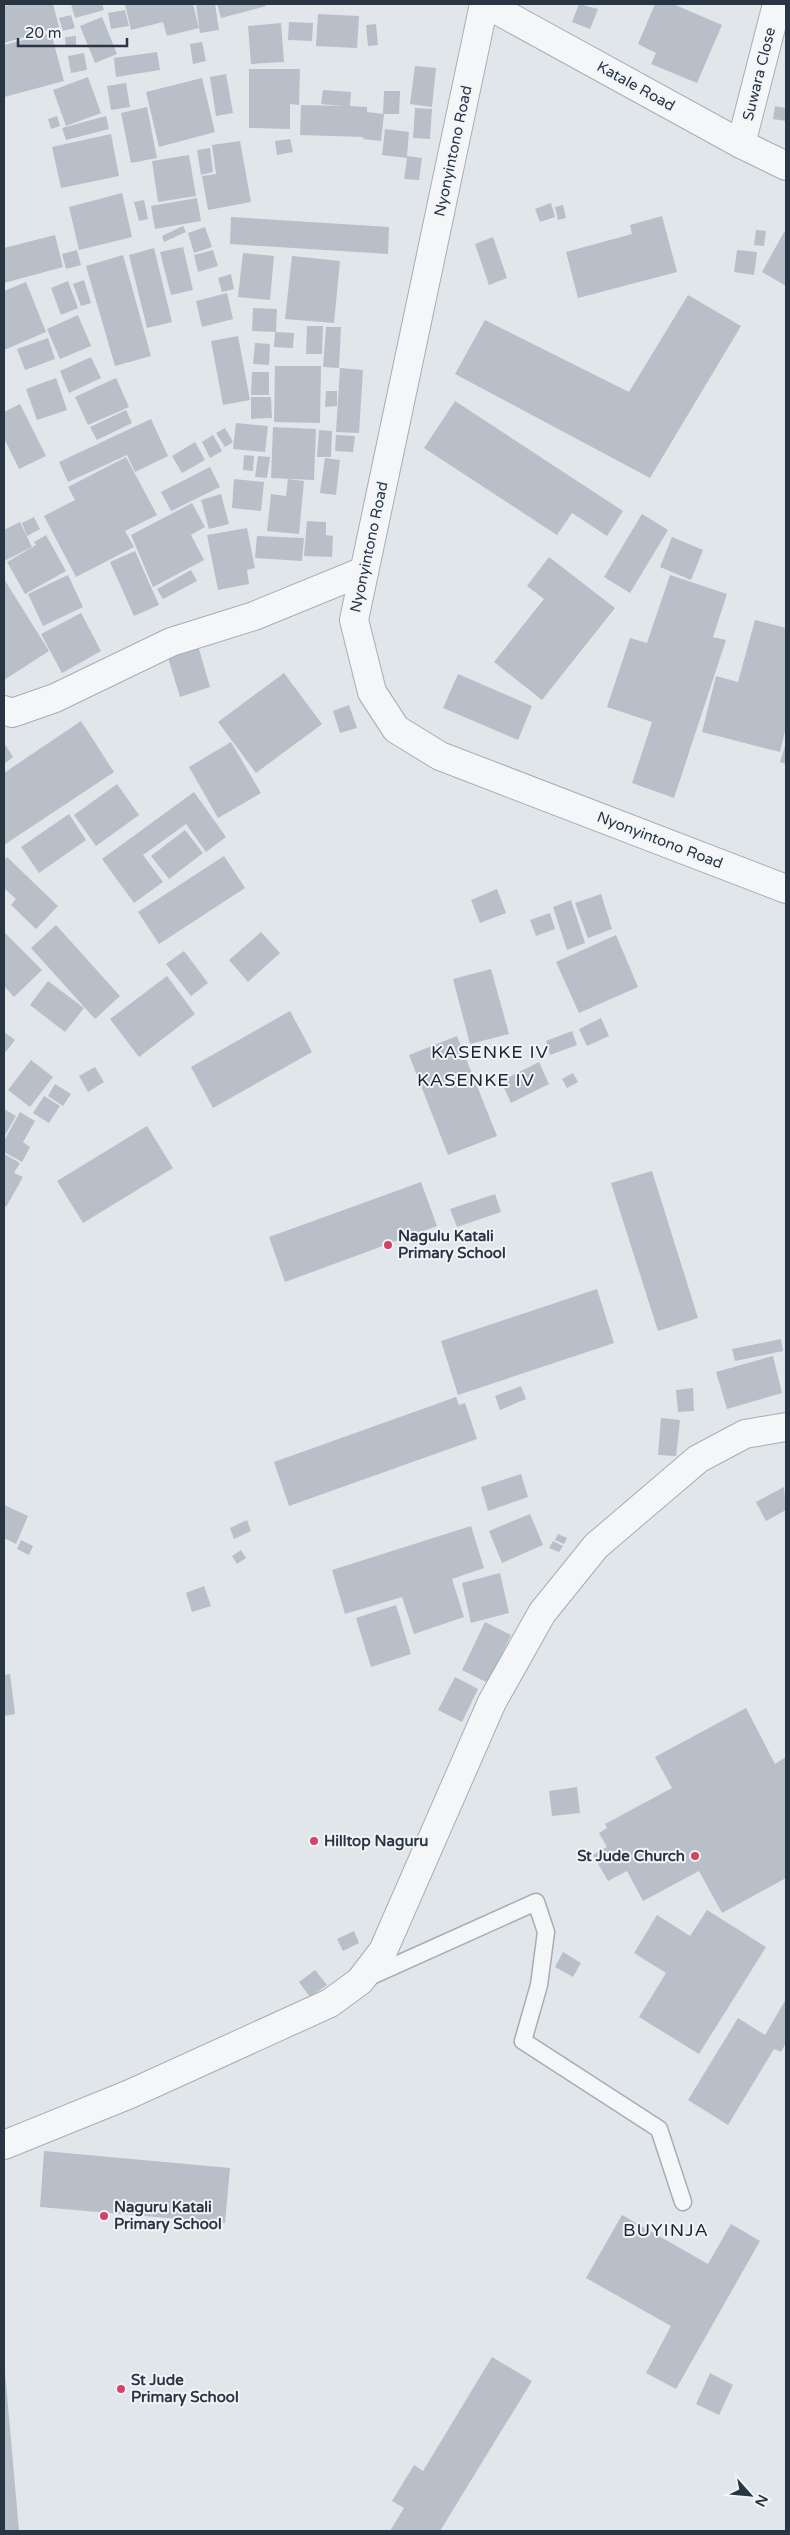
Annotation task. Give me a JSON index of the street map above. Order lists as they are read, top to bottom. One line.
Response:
{"streets":{"street":["Suwara Close","Katale Road","Nyonyintono Road"]},"crossings":[["Suwara Close","Katale Road"],["Katale Road","Nyonyintono Road"]],"districts":["KASENKE IV","KASENKE IV","BUYINJA"],"places":["Nagulu Katali Primary School","Hilltop Naguru","St Jude Church","Naguru Katali Primary School","St Jude Primary School"],"scale_bar":"20 m","north":"bottom right"}
